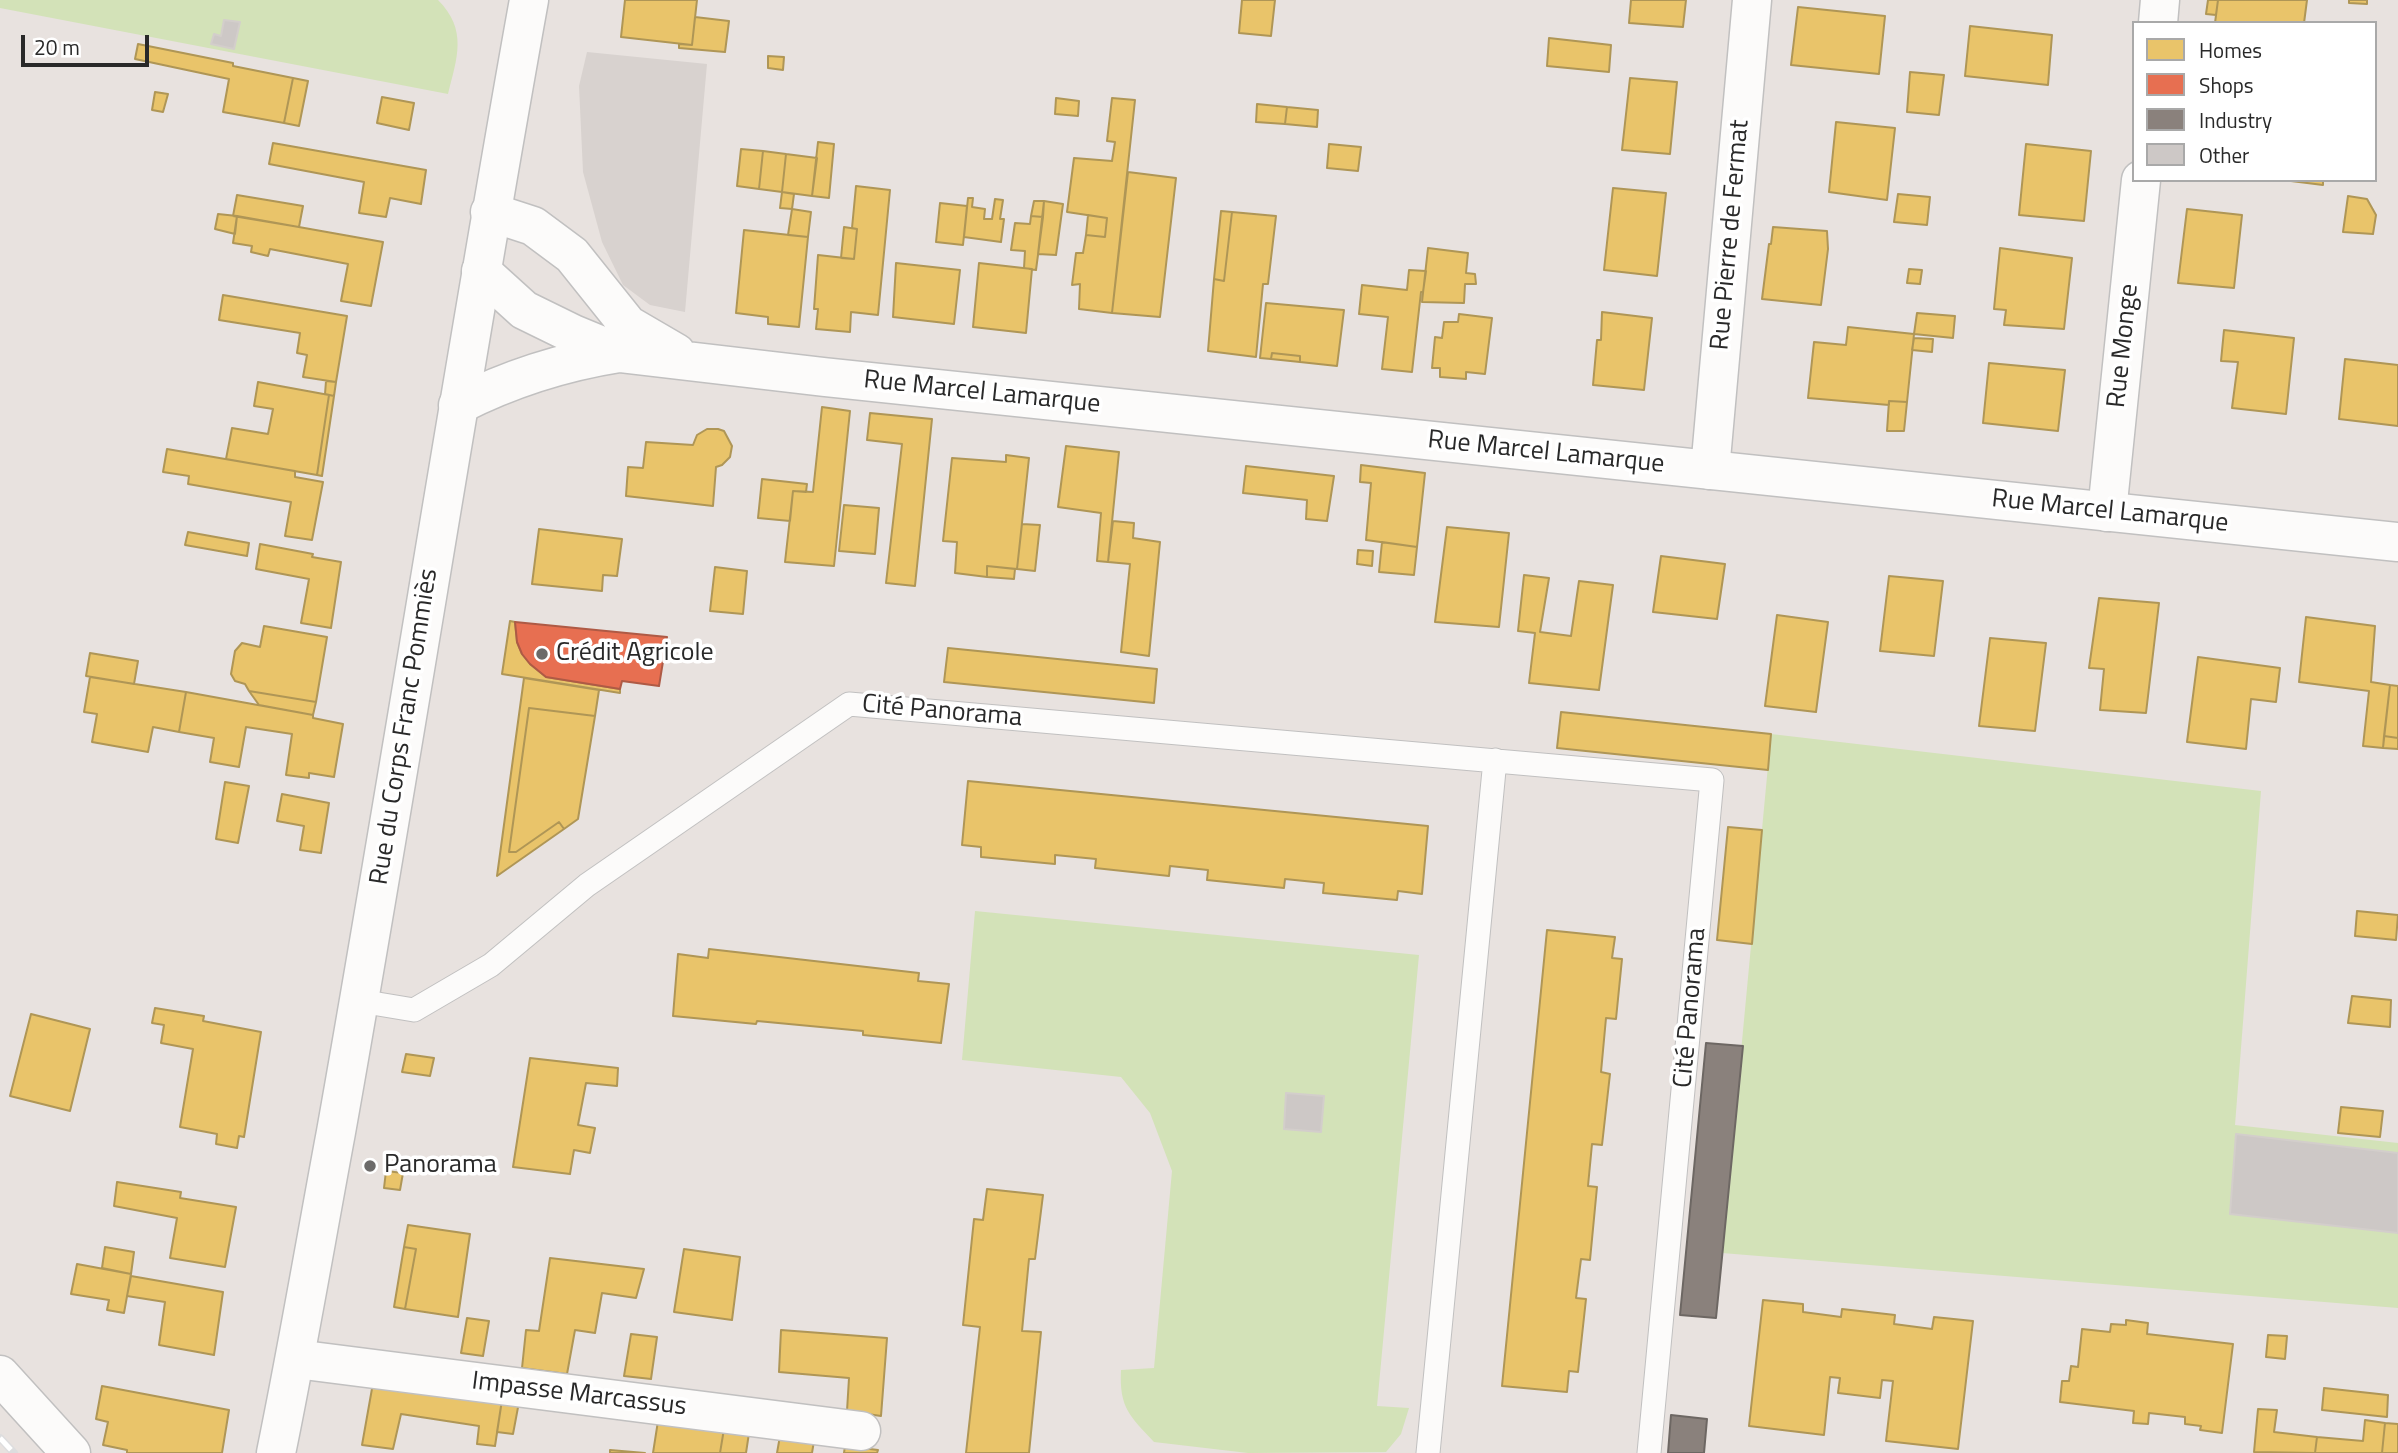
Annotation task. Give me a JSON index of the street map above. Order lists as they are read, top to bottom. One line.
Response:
{"streets":{"street":["Rue Pierre de Fermat","Rue Monge","Rue Marcel Lamarque","Rue du Corps Franc Pommiès","Impasse Marcassus"],"lane":["Cité Panorama"]},"crossings":[["Rue Pierre de Fermat","Rue Marcel Lamarque"],["Rue Monge","Rue Marcel Lamarque"],["Rue Marcel Lamarque","Rue du Corps Franc Pommiès"],["Cité Panorama","Rue du Corps Franc Pommiès"],["Rue du Corps Franc Pommiès","Impasse Marcassus"]],"places":["Crédit Agricole","Panorama"],"legend":["Homes","Shops","Industry","Other"],"scale_bar":"20 m"}
